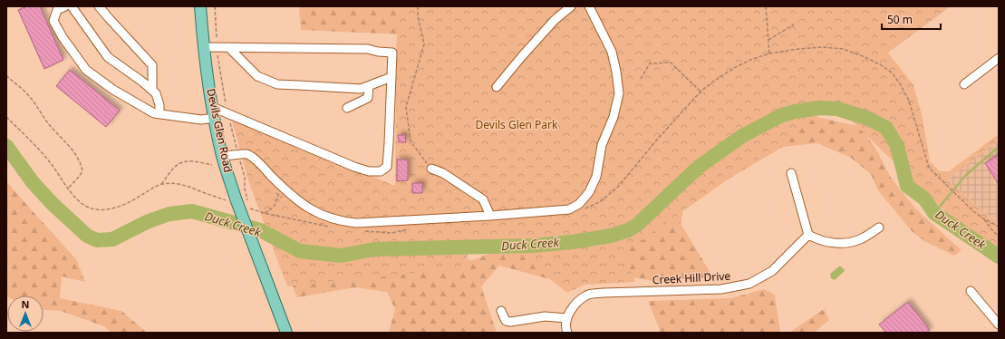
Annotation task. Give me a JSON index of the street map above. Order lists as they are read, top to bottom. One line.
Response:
{"streets":{"main road":["Devils Glen Road"],"street":["Creek Hill Drive"]},"water":["Duck Creek"],"parks":["Devils Glen Park"],"scale_bar":"50 m","north":"top"}
